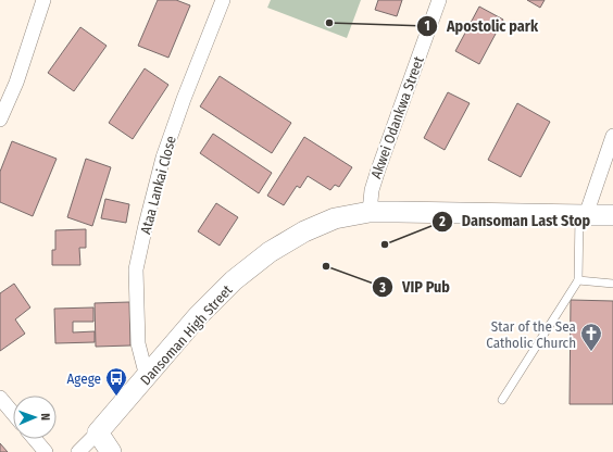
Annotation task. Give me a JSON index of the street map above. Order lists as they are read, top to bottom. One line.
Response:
{"streets":{"street":["Akwei Odankwa Street","Ataa Lankai Close","Dansoman High Street"]},"crossings":[["Akwei Odankwa Street","Dansoman High Street"],["Ataa Lankai Close","Dansoman High Street"]],"places":{"other":["Apostolic park","Dansoman Last Stop","VIP Pub"],"church":["Star of the Sea Catholic Church"],"bus stop":["Agege"]},"north":"right"}
